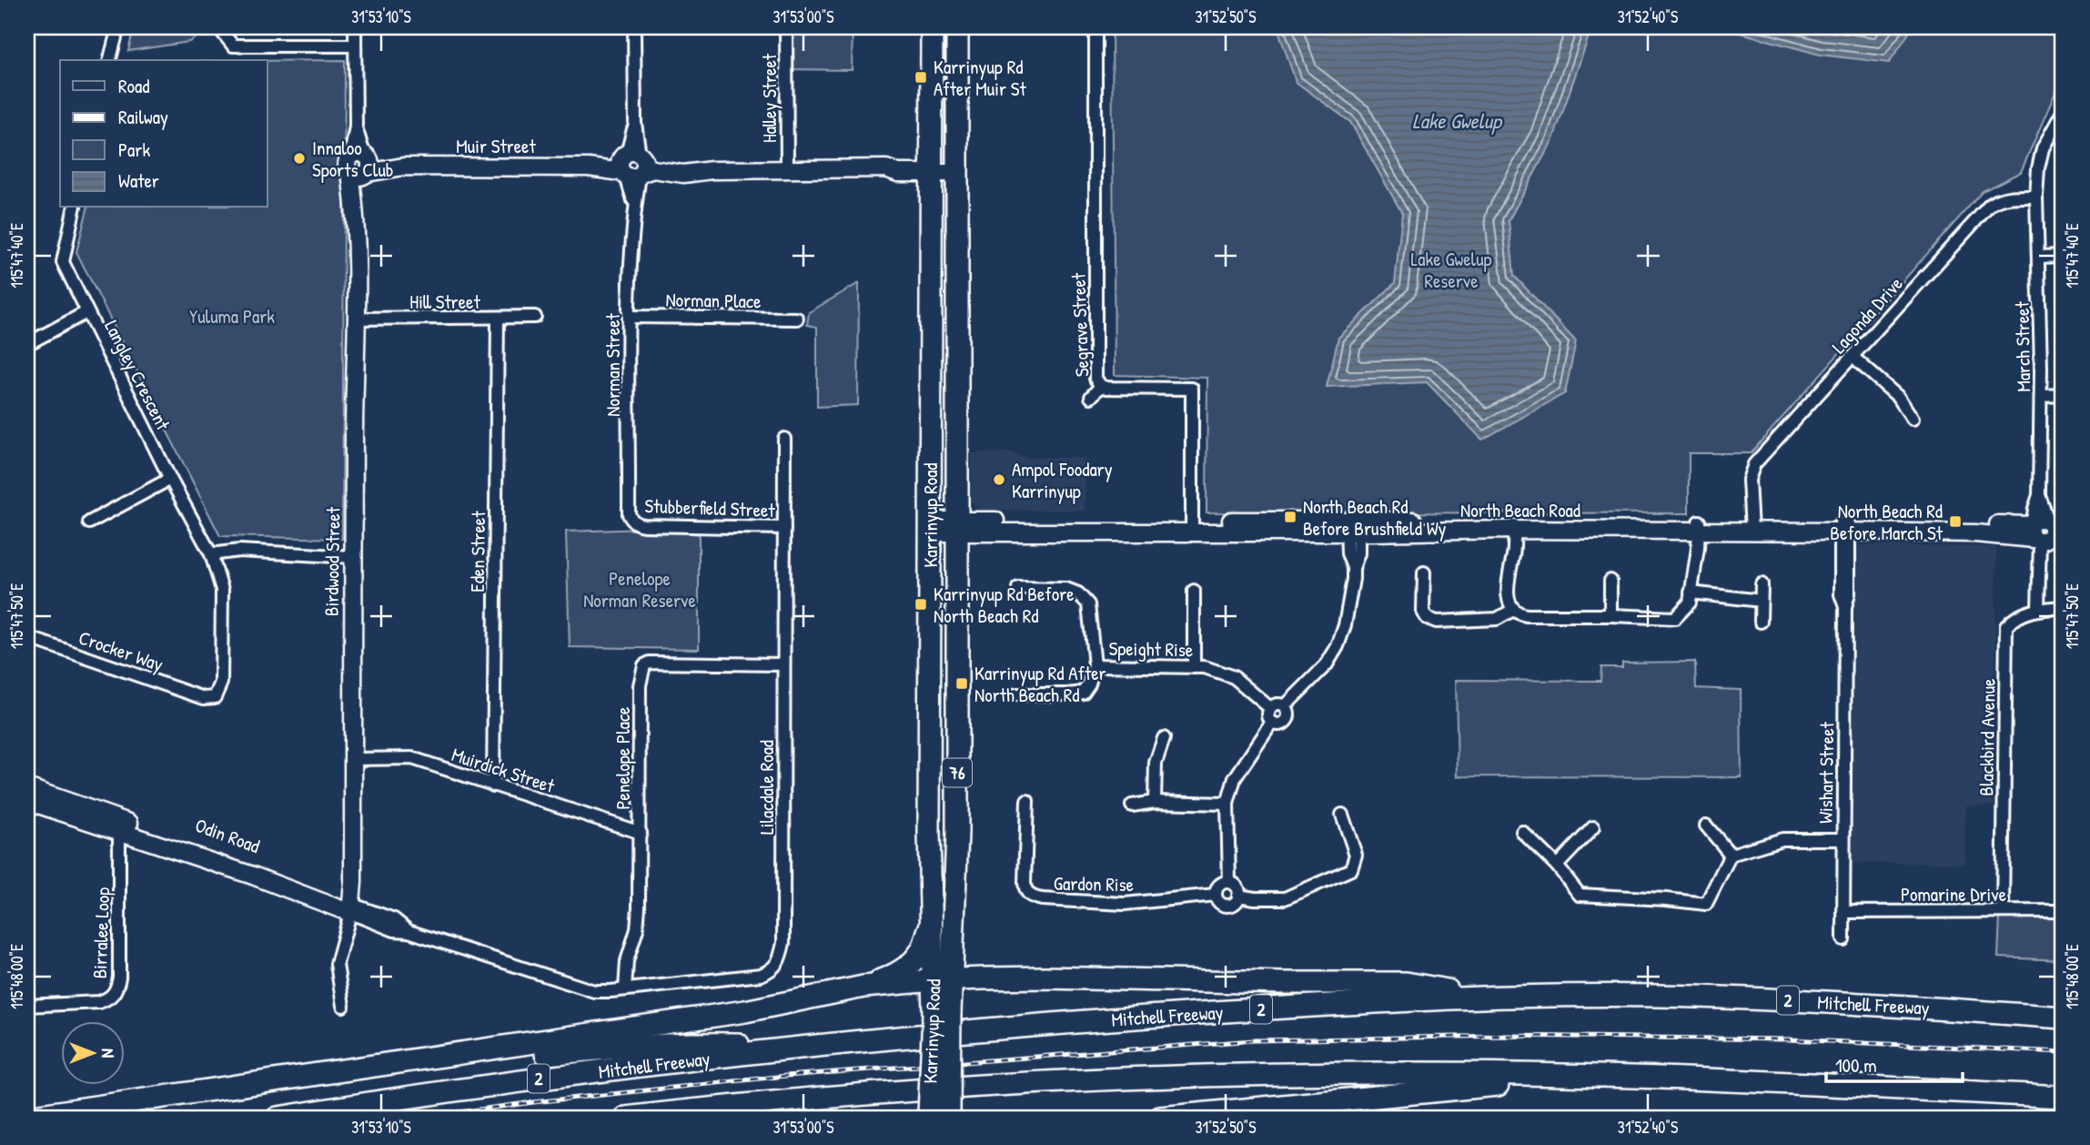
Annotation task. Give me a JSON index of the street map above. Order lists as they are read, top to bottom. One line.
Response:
{"streets":{"highway":["Karrinyup Road","76","2","Mitchell Freeway"],"street":["Halley Street","Muir Street","Norman Place","Hill Street","Lagonda Drive","Segrave Street","March Street","Norman Street","Langley Crescent","Stubberfield Street","North Beach Road","Eden Street","Birdwood Street","Speight Rise","Crocker Way","Blackbird Avenue","Penelope Place","Muirdick Street","Wishart Street","Lilacdale Road","Odin Road","Gardon Rise","Pomarine Drive","Birralee Loop"]},"crossings":[["Halley Street","Muir Street"],["Muir Street","Norman Street"],["Muir Street","Karrinyup Road"],["Muir Street","Birdwood Street"],["Norman Place","Norman Street"],["Hill Street","Eden Street"],["Hill Street","Birdwood Street"],["Lagonda Drive","March Street"],["Lagonda Drive","North Beach Road"],["Segrave Street","North Beach Road"],["March Street","North Beach Road"],["March Street","Blackbird Avenue"],["Norman Street","Stubberfield Street"],["Langley Crescent","Crocker Way"],["Stubberfield Street","Lilacdale Road"],["North Beach Road","Karrinyup Road"],["North Beach Road","Wishart Street"],["Eden Street","Muirdick Street"],["Birdwood Street","Muirdick Street"],["Birdwood Street","Odin Road"],["Blackbird Avenue","Pomarine Drive"],["Penelope Place","Muirdick Street"],["Penelope Place","Lilacdale Road"],["Wishart Street","Pomarine Drive"],["Lilacdale Road","Odin Road"],["Odin Road","Birralee Loop"]],"water":["Lake Gwelup"],"parks":["Lake Gwelup Reserve","Yuluma Park","Penelope Norman Reserve"],"places":{"transit":["Karrinyup Rd After Muir St","North Beach Rd Before Brushfield Wy","North Beach Rd Before March St","Karrinyup Rd Before North Beach Rd","Karrinyup Rd After North Beach Rd"],"other":["Innaloo Sports Club","Ampol Foodary Karrinyup"]},"legend":["Road","Railway","Park","Water"],"scale_bar":"100 m","north":"right","coordinates":["31°53'10\"S","31°53'00\"S","31°52'50\"S","31°52'40\"S","115°47'40\"E","115°47'50\"E","115°48'00\"E"]}
